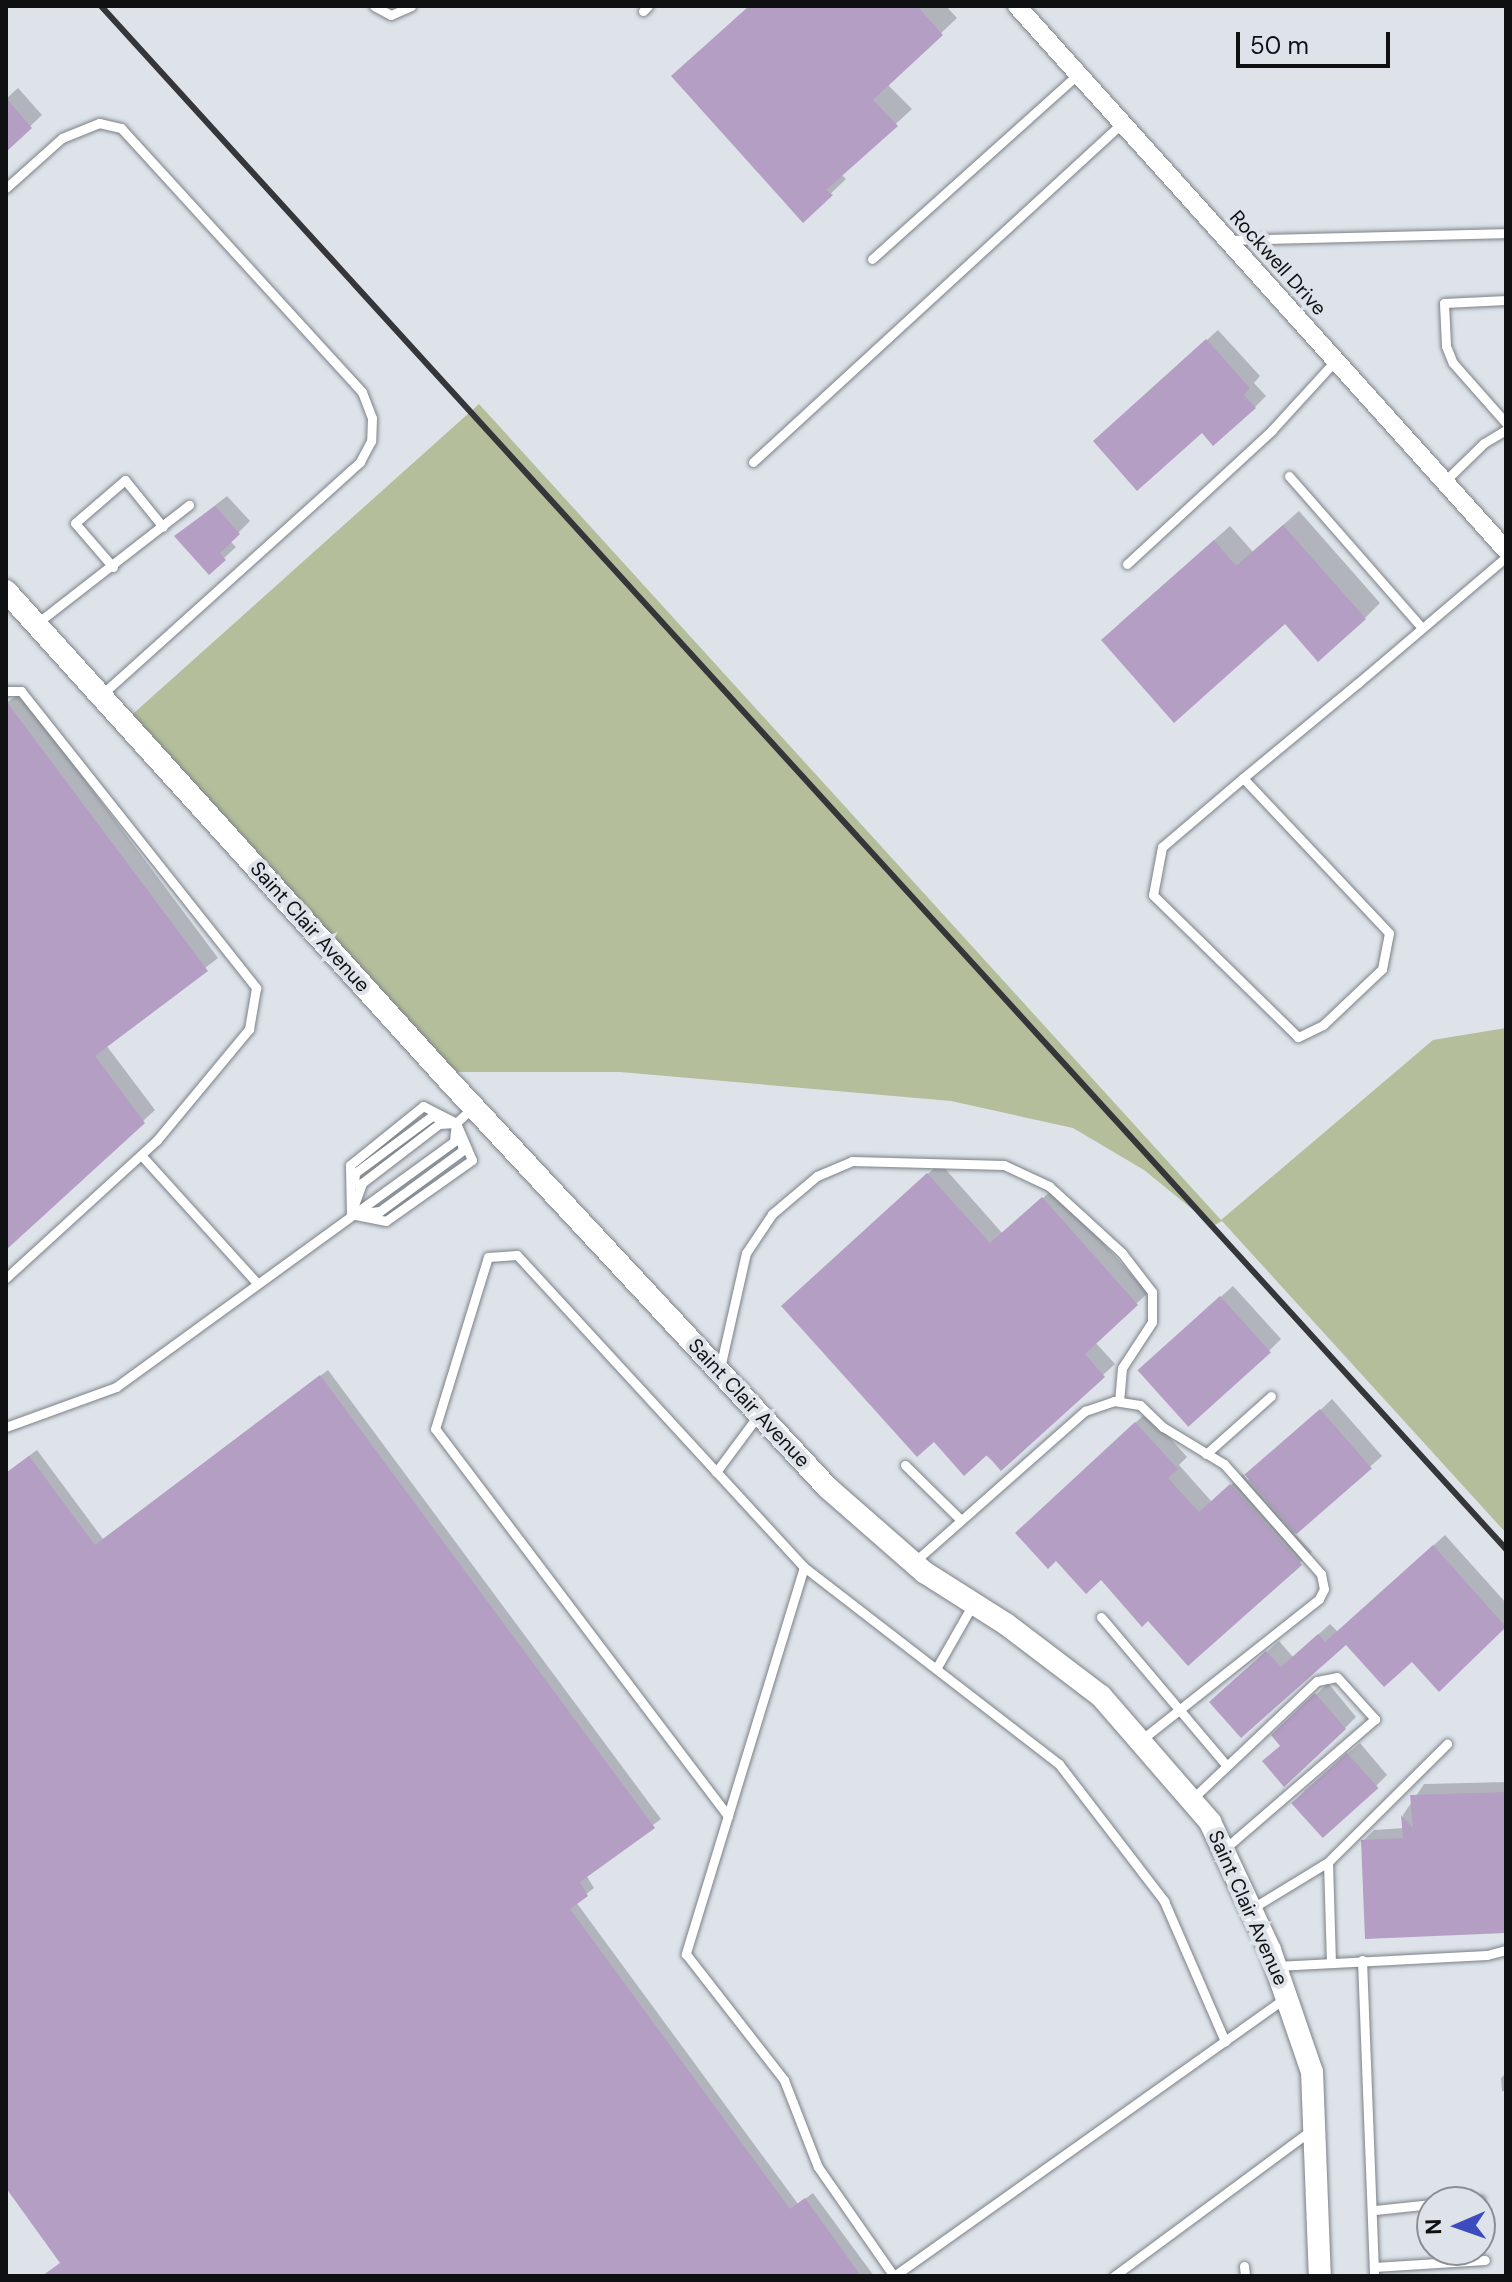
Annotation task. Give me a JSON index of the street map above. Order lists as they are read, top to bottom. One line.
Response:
{"streets":{"street":["Rockwell Drive","Saint Clair Avenue"]},"scale_bar":"50 m","north":"left"}
